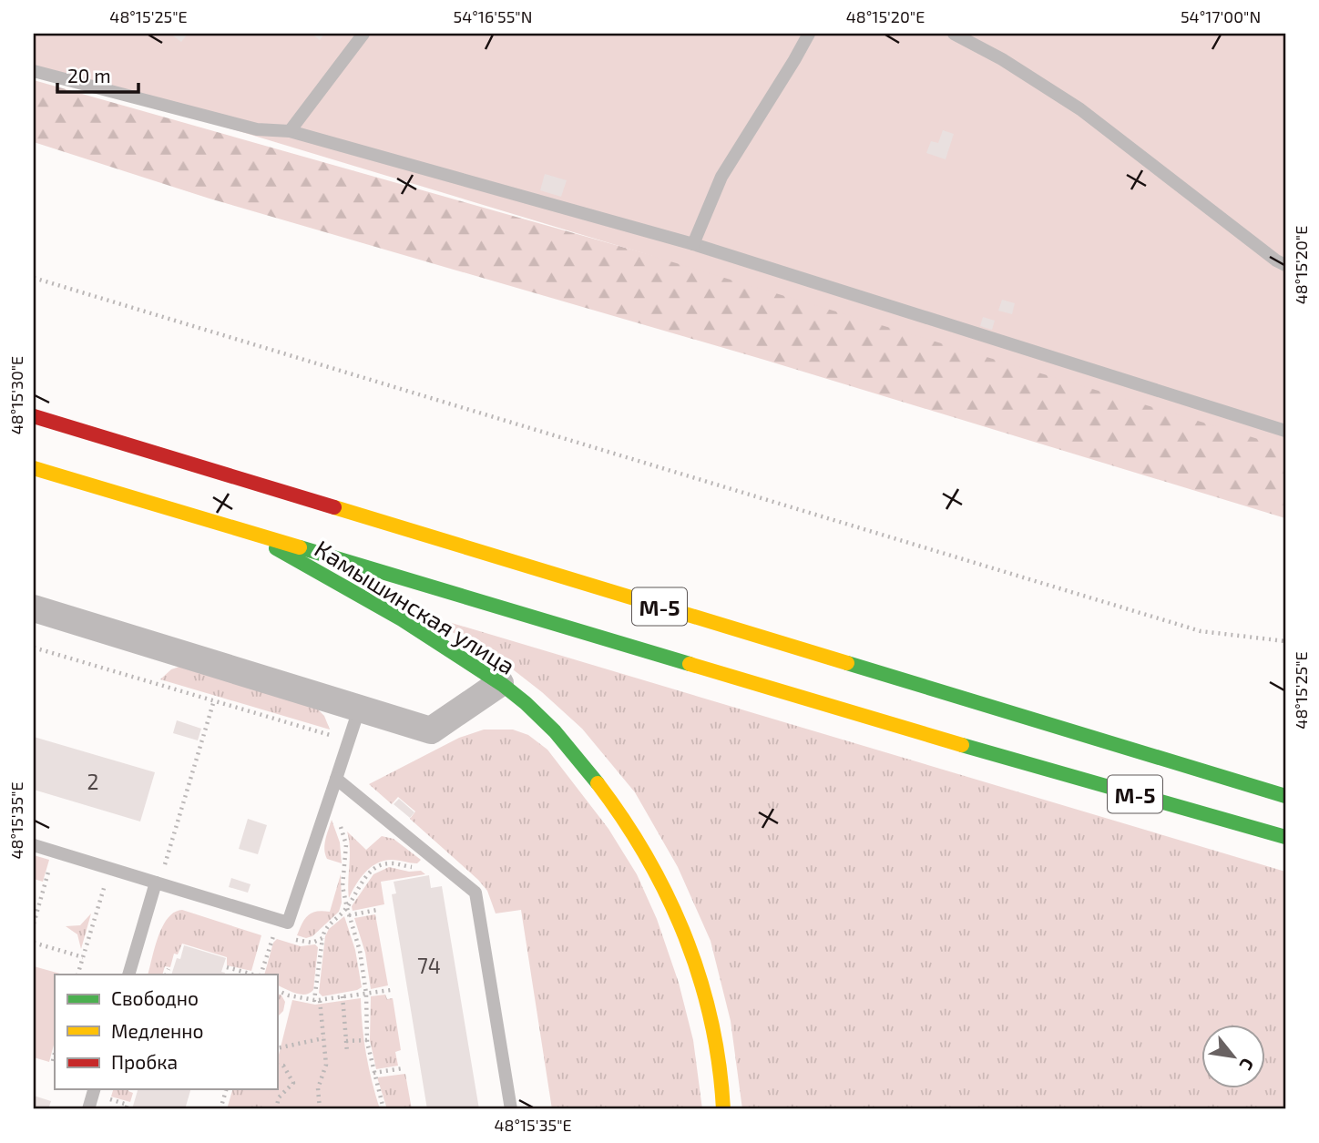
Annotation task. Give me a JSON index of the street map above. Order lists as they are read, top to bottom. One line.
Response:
{"streets":{"main road":["Камышинская улица","М-5"]},"crossings":[["Камышинская улица","М-5"]],"house_numbers":["2","74"],"legend":["Свободно","Медленно","Пробка"],"scale_bar":"20 m","north":"bottom right","coordinates":["48°15'25\"E","54°16'55\"N","48°15'20\"E","54°17'00\"N","48°15'30\"E","48°15'35\"E"]}
